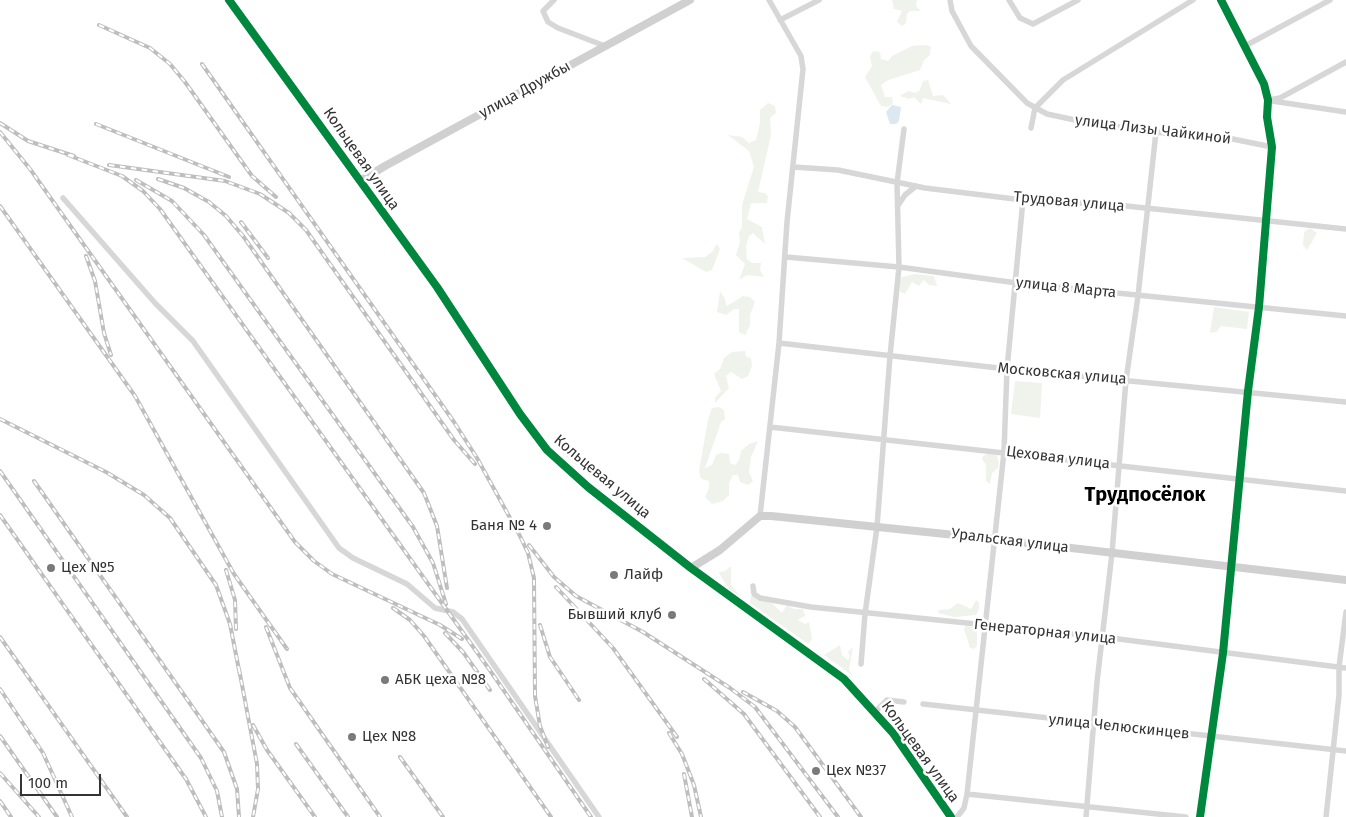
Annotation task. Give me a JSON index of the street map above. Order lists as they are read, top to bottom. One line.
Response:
{"streets":{"street":["улица Дружбы","улица Лизы Чайкиной","Кольцевая улица","Трудовая улица","улица 8 Марта","Московская улица","Цеховая улица","Уральская улица","Генераторная улица","улица Челюскинцев"]},"crossings":[["улица Дружбы","Кольцевая улица"]],"districts":["Трудпосёлок"],"places":["Баня № 4","Цех №5","Лайф","Бывший клуб","АБК цеха №8","Цех №8","Цех №37"],"scale_bar":"100 m"}
